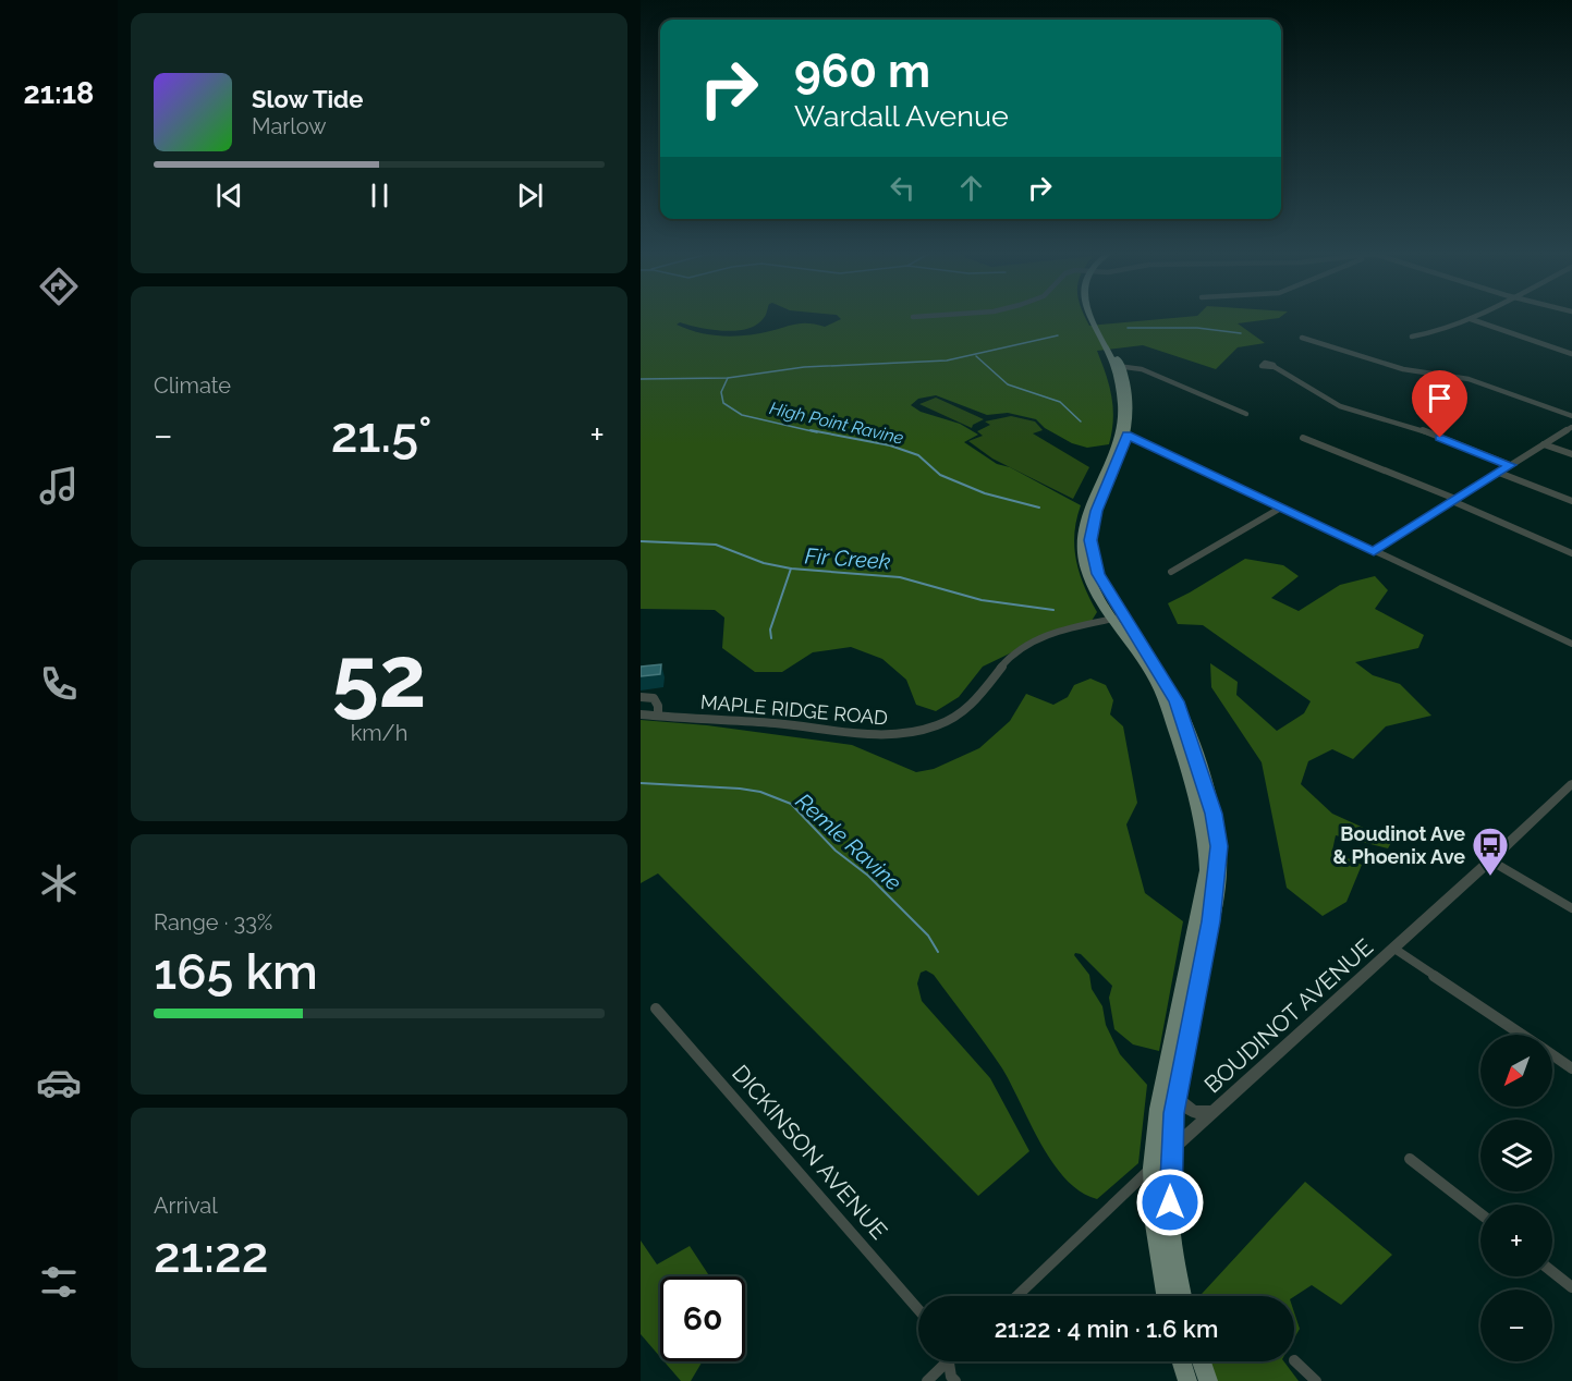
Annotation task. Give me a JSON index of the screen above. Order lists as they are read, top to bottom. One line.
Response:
{"streets":{"street":["MAPLE RIDGE ROAD","BOUDINOT AVENUE","DICKINSON AVENUE"]},"water":["High Point Ravine","Fir Creek","Remle Ravine"],"places":{"bus stop":["Boudinot Ave & Phoenix Ave"]},"north":"bottom left","page":{"tabs":"21:18","turn":["960 m","Wardall Avenue"],"song":["Slow Tide","Marlow"],"tile":["Climate",["52","km/h"],["Range · 33%","165 km"],["Arrival","21:22"]],"heat":["−","21.5°","+"],"map_buttons":["+","−"],"limit":"60","trip":"21:22 · 4 min · 1.6 km"}}
